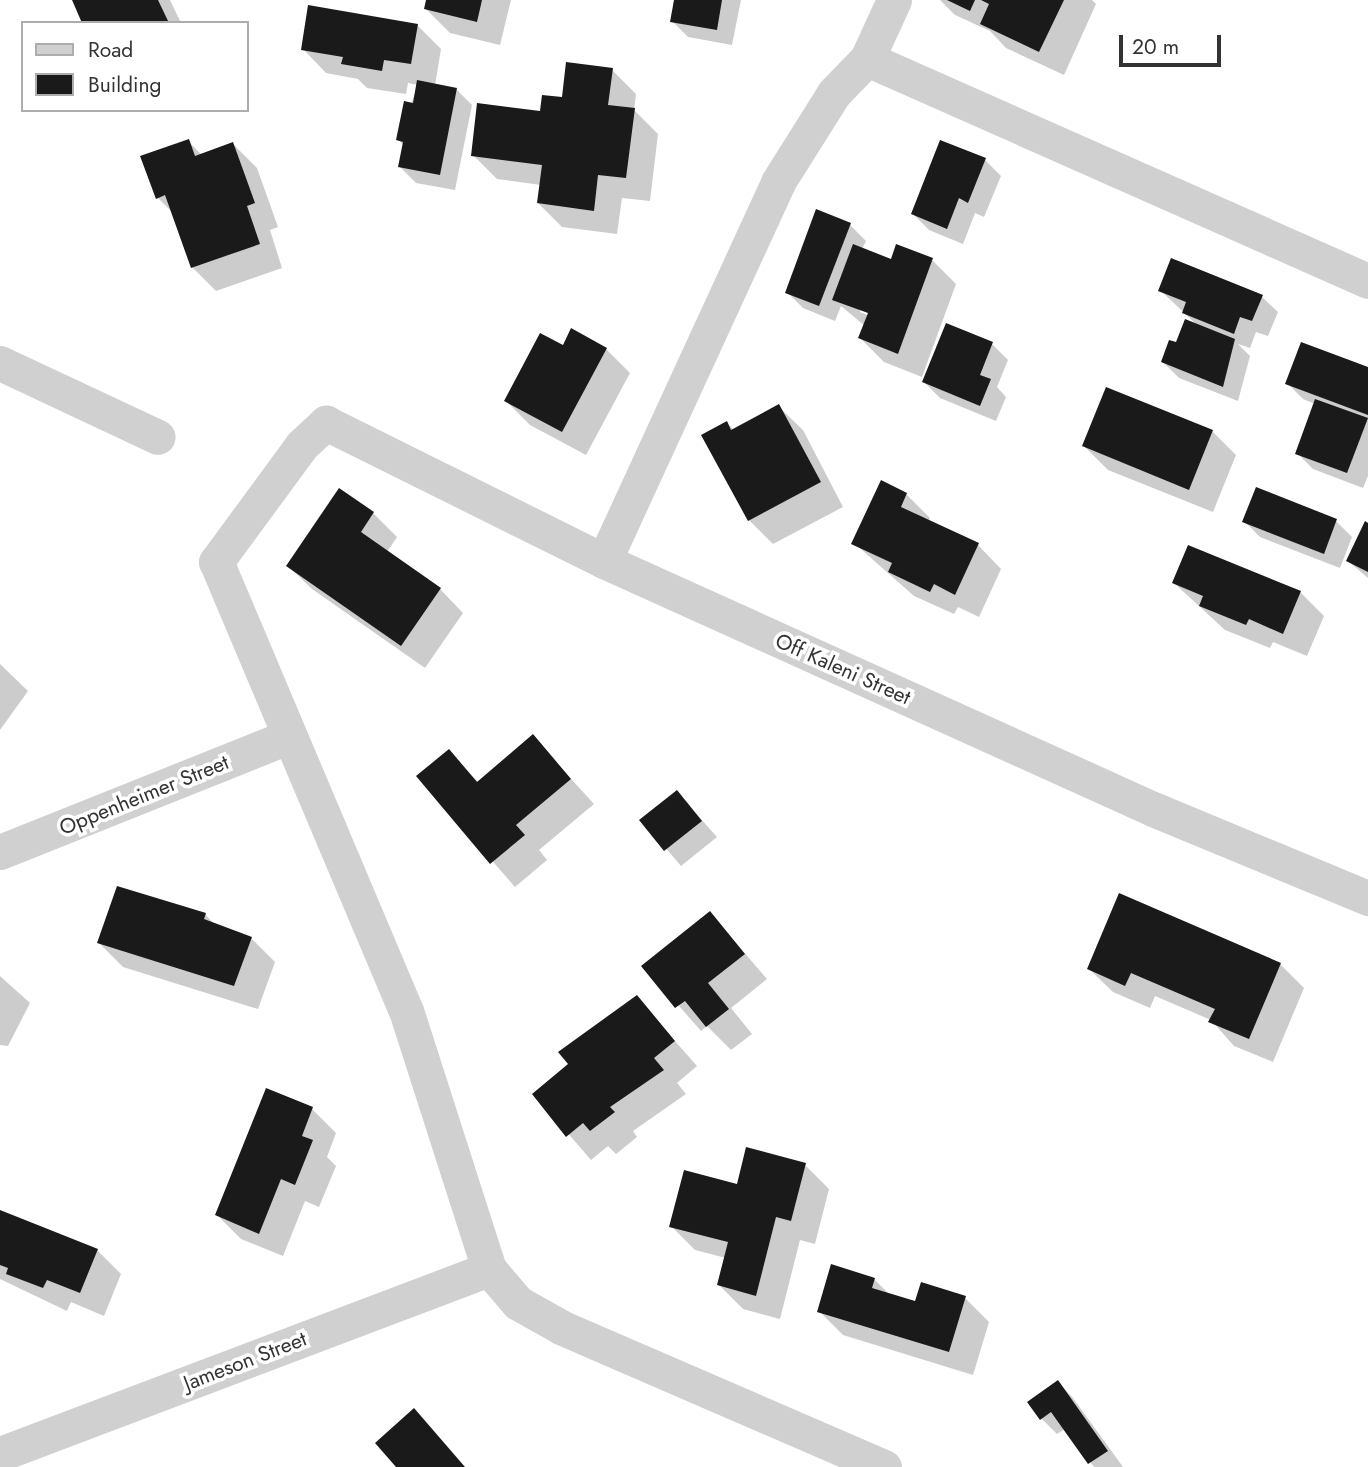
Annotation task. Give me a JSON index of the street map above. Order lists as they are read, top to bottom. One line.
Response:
{"streets":{"street":["Off Kaleni Street","Oppenheimer Street","Jameson Street"]},"crossings":[["Off Kaleni Street","Oppenheimer Street"]],"legend":["Road","Building"],"scale_bar":"20 m"}
